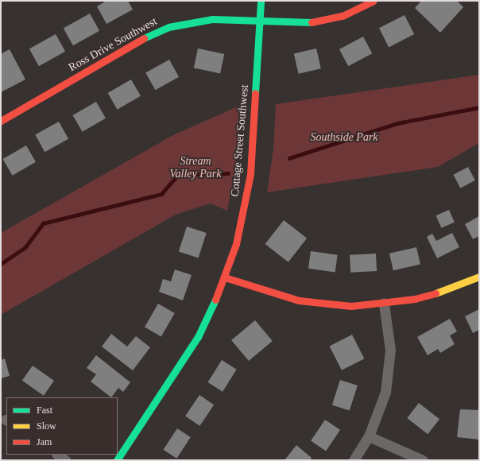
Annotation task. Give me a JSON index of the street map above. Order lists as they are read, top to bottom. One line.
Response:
{"streets":{"street":["Ross Drive Southwest","Cottage Street Southwest"]},"crossings":[["Ross Drive Southwest","Cottage Street Southwest"]],"parks":["Southside Park","Stream Valley Park"],"legend":["Fast","Slow","Jam"]}
